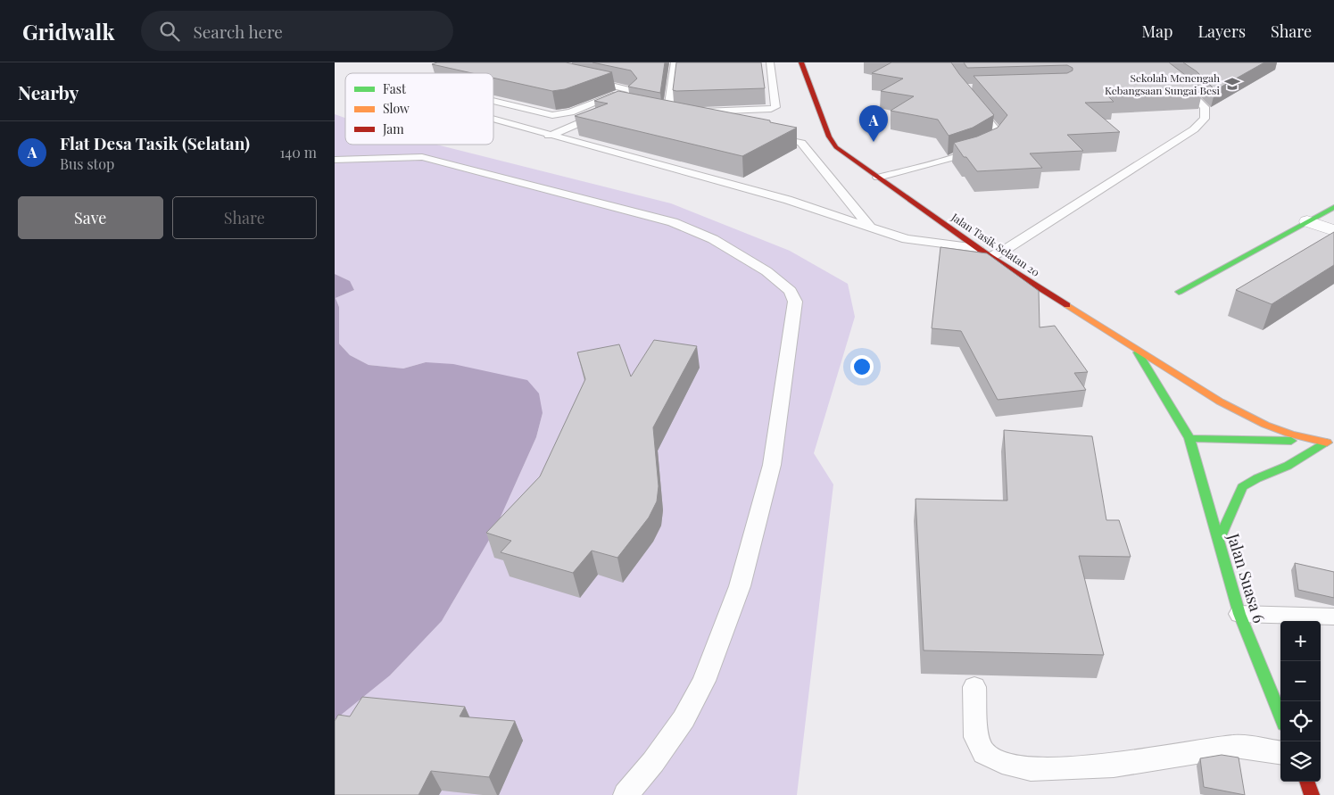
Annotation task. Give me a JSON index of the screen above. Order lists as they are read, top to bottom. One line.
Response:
{"streets":{"street":["Jalan Tasik Selatan 20","Jalan Suasa 6"]},"crossings":[["Jalan Tasik Selatan 20","Jalan Suasa 6"]],"places":{"school or university":["Sekolah Menengah Kebangsaan Sungai Besi"]},"legend":["Fast","Slow","Jam"],"page":{"header":"Gridwalk","search":"Search here","nav":["Map","Layers","Share"],"heading":"Nearby","pins":"A","list":[{"mark":"A","name":"Flat Desa Tasik (Selatan)","note":"Bus stop","value":"140 m"}],"buttons":["Save","Share"],"map_buttons":["+","−"]}}
